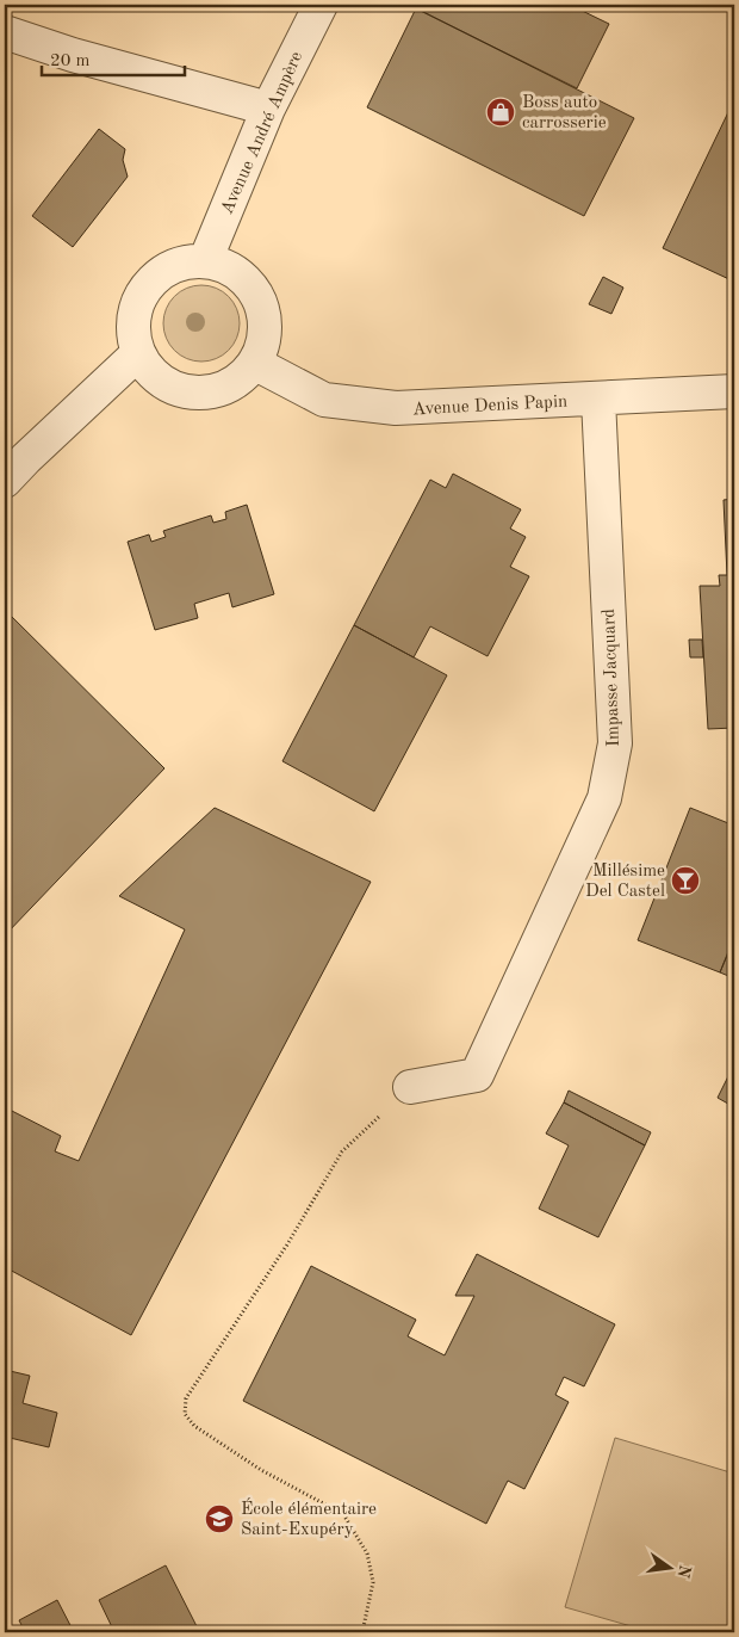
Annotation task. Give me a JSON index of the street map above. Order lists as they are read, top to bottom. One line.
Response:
{"streets":{"street":["Avenue André Ampère","Avenue Denis Papin","Impasse Jacquard"]},"crossings":[["Avenue André Ampère","Avenue Denis Papin"],["Avenue Denis Papin","Impasse Jacquard"]],"places":{"shop":["Boss auto carrosserie"],"bar":["Millésime Del Castel"],"school or university":["École élémentaire Saint-Exupéry"]},"scale_bar":"20 m","north":"right"}
